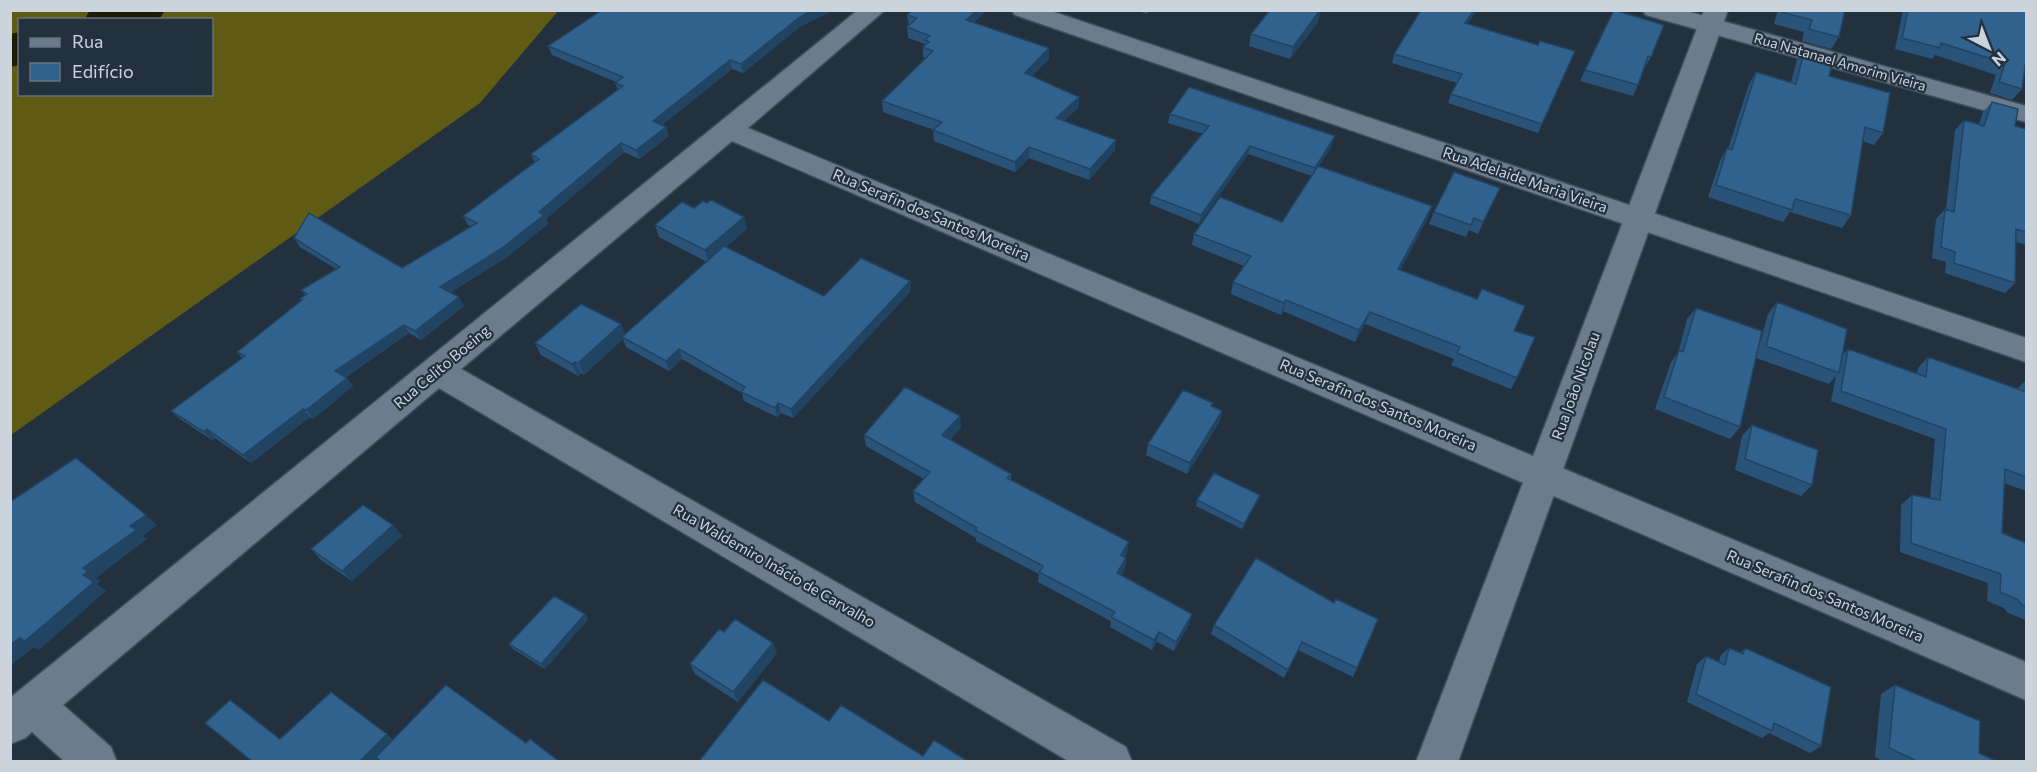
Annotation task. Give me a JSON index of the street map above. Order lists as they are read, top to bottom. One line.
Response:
{"streets":{"street":["Rua Natanael Amorim Vieira","Rua Adelaide Maria Vieira","Rua Serafin dos Santos Moreira","Rua Celito Boeing","Rua João Nicolau","Rua Waldemiro Inácio de Carvalho"]},"crossings":[["Rua Natanael Amorim Vieira","Rua João Nicolau"],["Rua Adelaide Maria Vieira","Rua João Nicolau"],["Rua Serafin dos Santos Moreira","Rua Celito Boeing"],["Rua Serafin dos Santos Moreira","Rua João Nicolau"],["Rua Celito Boeing","Rua Waldemiro Inácio de Carvalho"]],"legend":["Rua","Edifício"],"north":"bottom right"}
